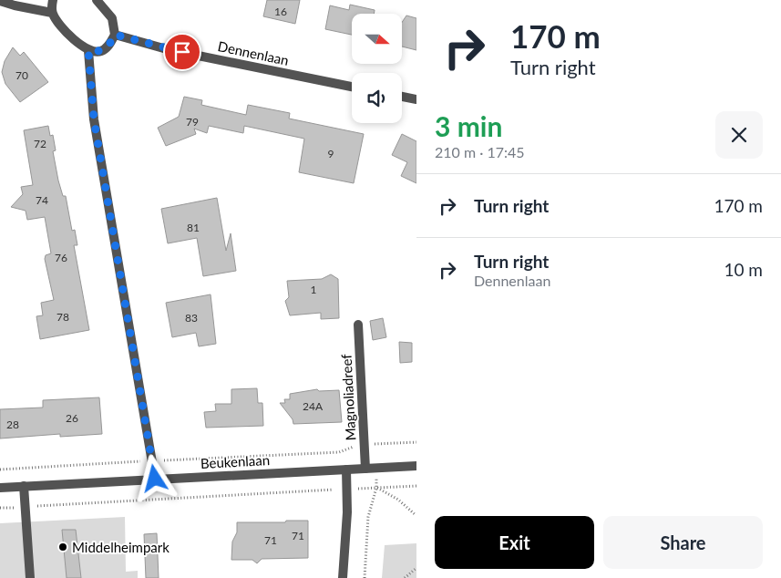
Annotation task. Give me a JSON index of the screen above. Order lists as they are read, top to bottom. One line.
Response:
{"streets":{"street":["Dennenlaan","Magnoliadreef","Beukenlaan"]},"crossings":[["Magnoliadreef","Beukenlaan"]],"places":["Middelheimpark"],"house_numbers":["16","70","79","72","9","74","81","76","1","78","83","24A","26","28","71","71"],"north":"right","page":{"turn":["170 m","Turn right"],"heading":["3 min","210 m · 17:45"],"list":[{"name":"Turn right","value":"170 m"},{"name":"Turn right","note":"Dennenlaan","value":"10 m"}],"buttons":["Exit","Share"]}}
